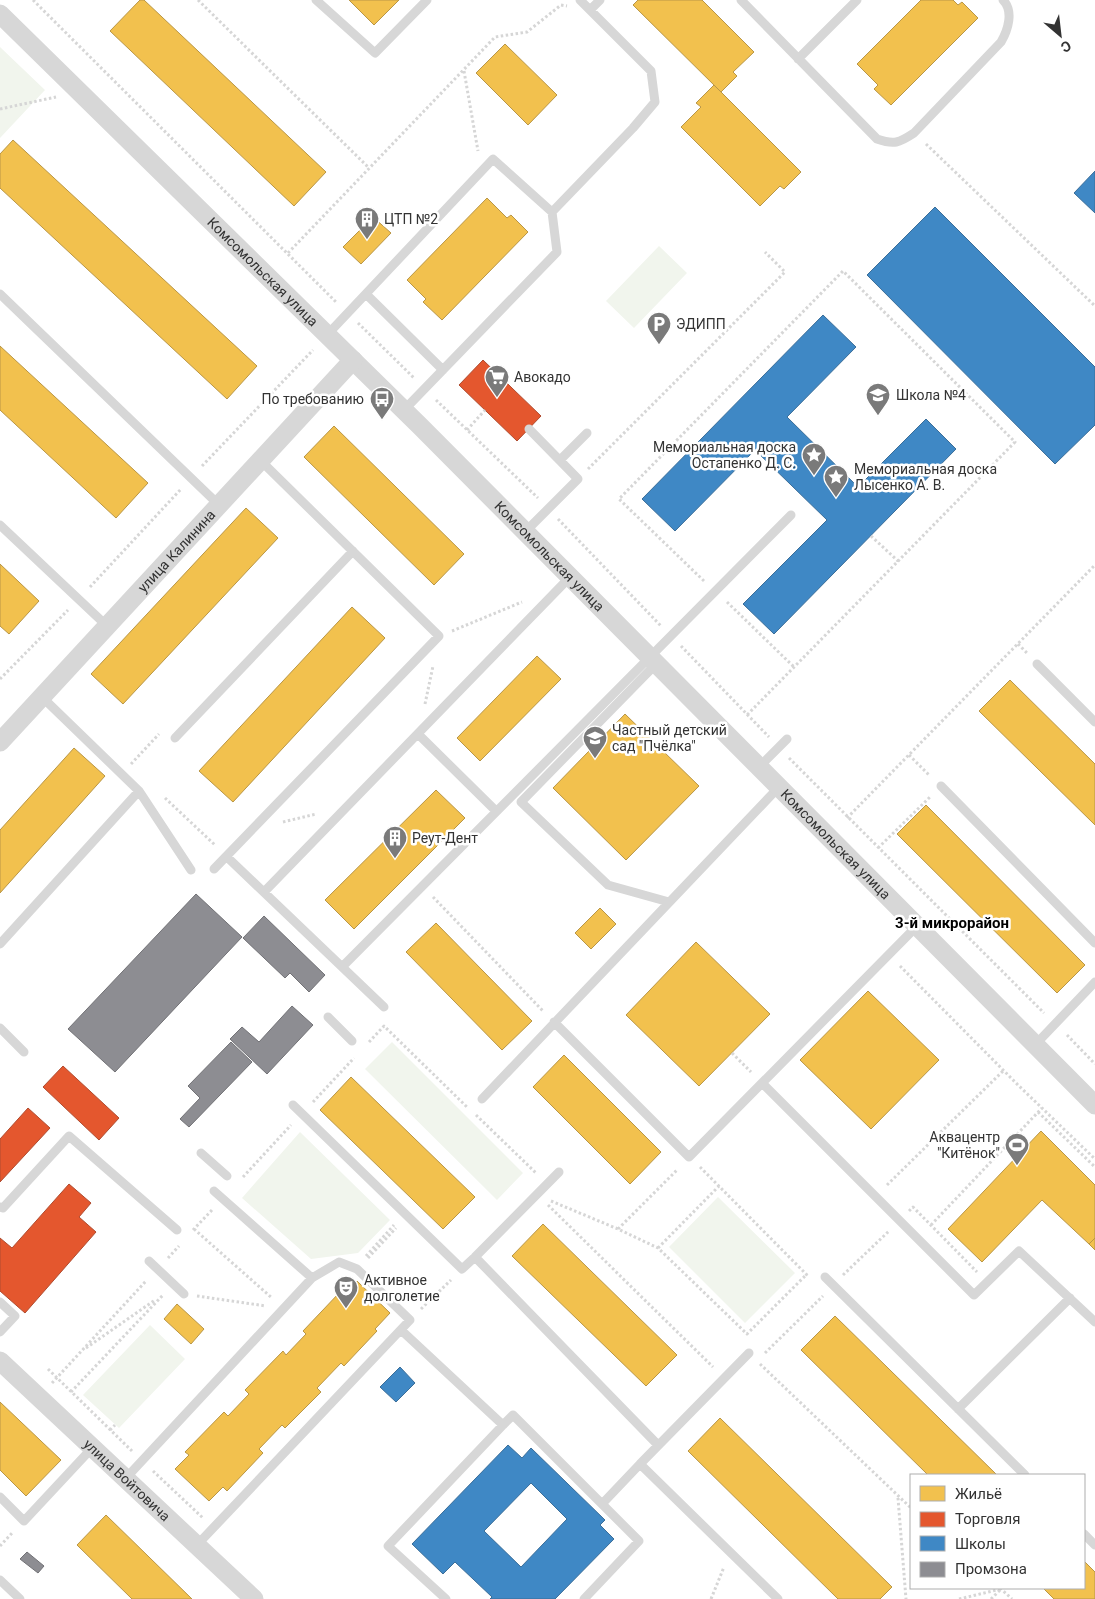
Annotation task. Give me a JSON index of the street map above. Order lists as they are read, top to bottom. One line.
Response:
{"streets":{"street":["Комсомольская улица","улица Калинина","улица Войтовича"]},"crossings":[["Комсомольская улица","улица Калинина"]],"districts":["3-й микрорайон"],"places":{"building":["ЦТП №2","Реут-Дент"],"parking":["ЭДИПП"],"supermarket":["Авокадо"],"school or university":["Школа №4","Частный детский сад \"Пчёлка\""],"bus stop":["По требованию"],"place":["Мемориальная доска Остапенко Д. С.","Мемориальная доска Лысенко А. В."],"sports":["Аквацентр \"Китёнок\""],"theatre":["Активное долголетие"]},"legend":["Жильё","Торговля","Школы","Промзона"],"north":"bottom right"}
